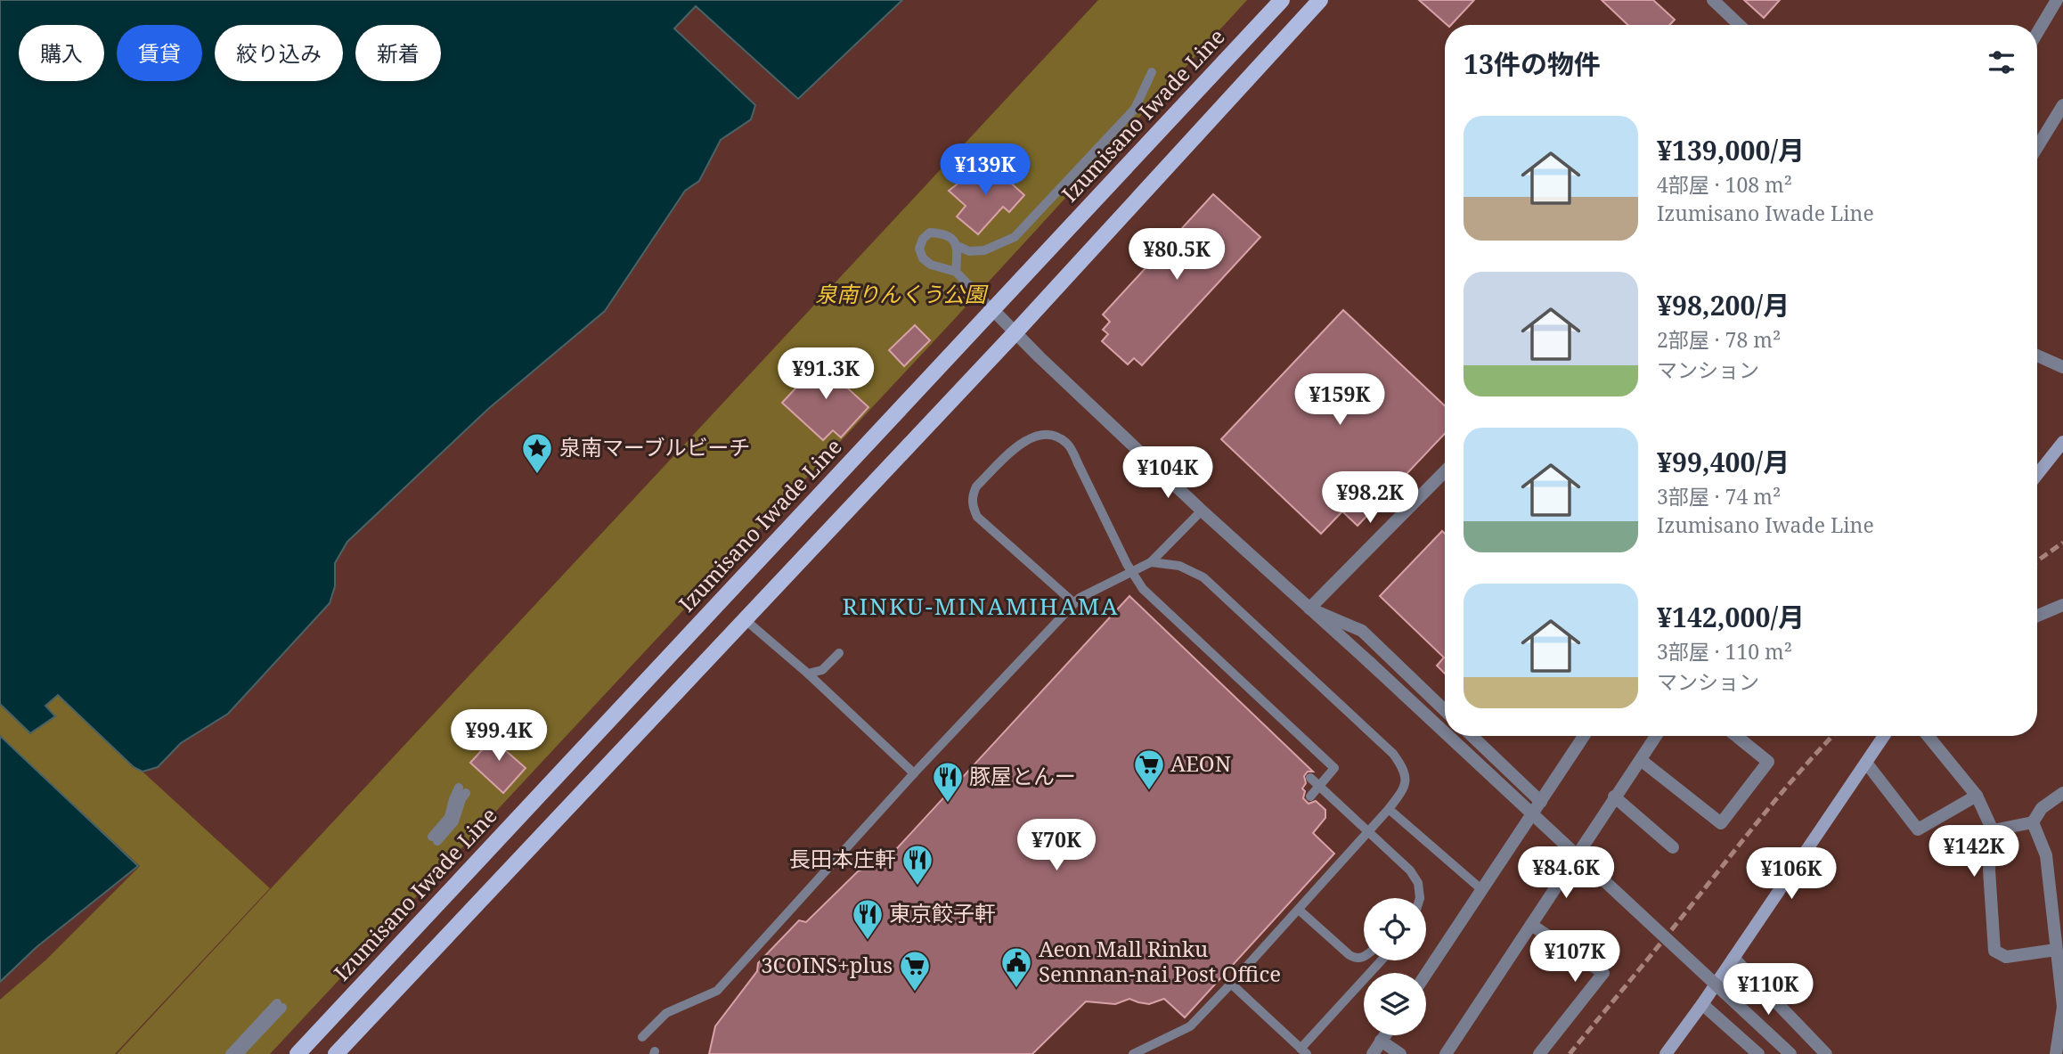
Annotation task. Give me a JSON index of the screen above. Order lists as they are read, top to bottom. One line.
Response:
{"streets":{"main road":["Izumisano Iwade Line"]},"districts":["RINKU-MINAMIHAMA"],"parks":["泉南りんくう公園"],"places":{"place":["泉南マーブルビーチ"],"supermarket":["AEON","3COINS+plus"],"restaurant":["豚屋とんー","長田本庄軒","東京餃子軒"],"public building":["Aeon Mall Rinku Sennnan-nai Post Office"]},"page":{"chip":["購入","賃貸","絞り込み","新着"],"heading":"13件の物件","list":[{"name":"¥139,000/月","note":"4部屋 · 108 m² · Izumisano Iwade Line"},{"name":"¥98,200/月","note":"2部屋 · 78 m² · マンション"},{"name":"¥99,400/月","note":"3部屋 · 74 m² · Izumisano Iwade Line"},{"name":"¥142,000/月","note":"3部屋 · 110 m² · マンション"}],"price":["¥139K","¥80.5K","¥91.3K","¥159K","¥104K","¥98.2K","¥99.4K","¥70K","¥142K","¥84.6K","¥106K","¥107K","¥110K"]}}
